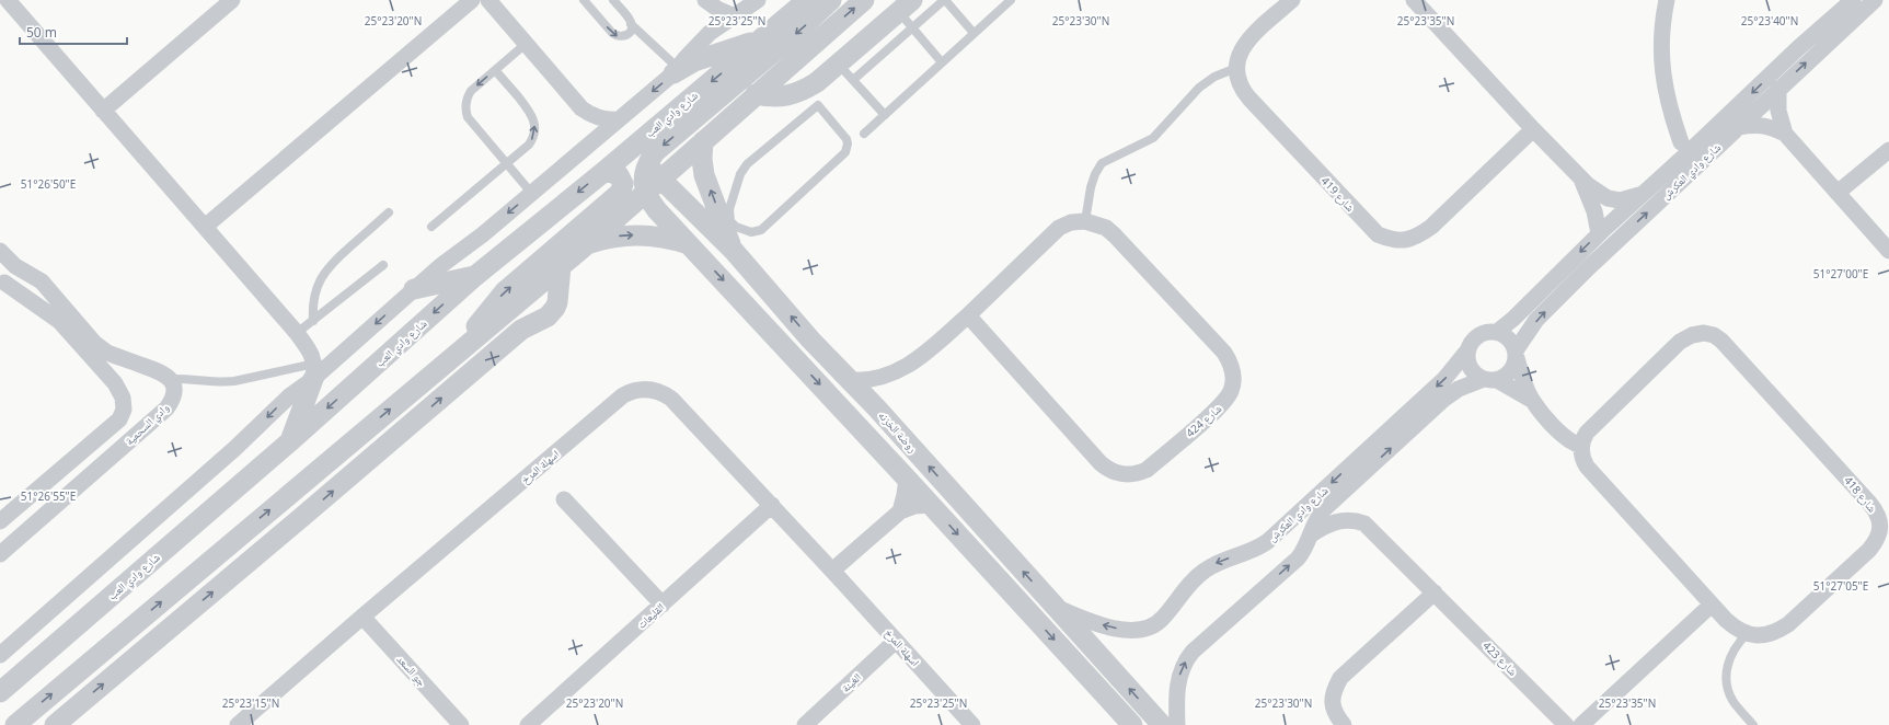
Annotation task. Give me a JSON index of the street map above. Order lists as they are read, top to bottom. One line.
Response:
{"streets":{"street":["شارع وادي العب","شارع وادي العكرش","شارع 419","شارع 424","وادي السحمية","روضة الخزنه","اسهلة المرخ","شارع 418","القليعات","شارع 423","جو السعد","الغينة"]},"crossings":[["شارع وادي العب","روضة الخزنه"],["شارع وادي العكرش","روضة الخزنه"],["شارع 424","روضة الخزنه"],["اسهلة المرخ","القليعات"],["اسهلة المرخ","جو السعد"],["اسهلة المرخ","الغينة"]],"scale_bar":"50 m","coordinates":["25°23'20\"N","25°23'25\"N","25°23'30\"N","25°23'35\"N","25°23'40\"N","51°26'50\"E","51°27'00\"E","51°26'55\"E","51°27'05\"E","25°23'15\"N"]}
